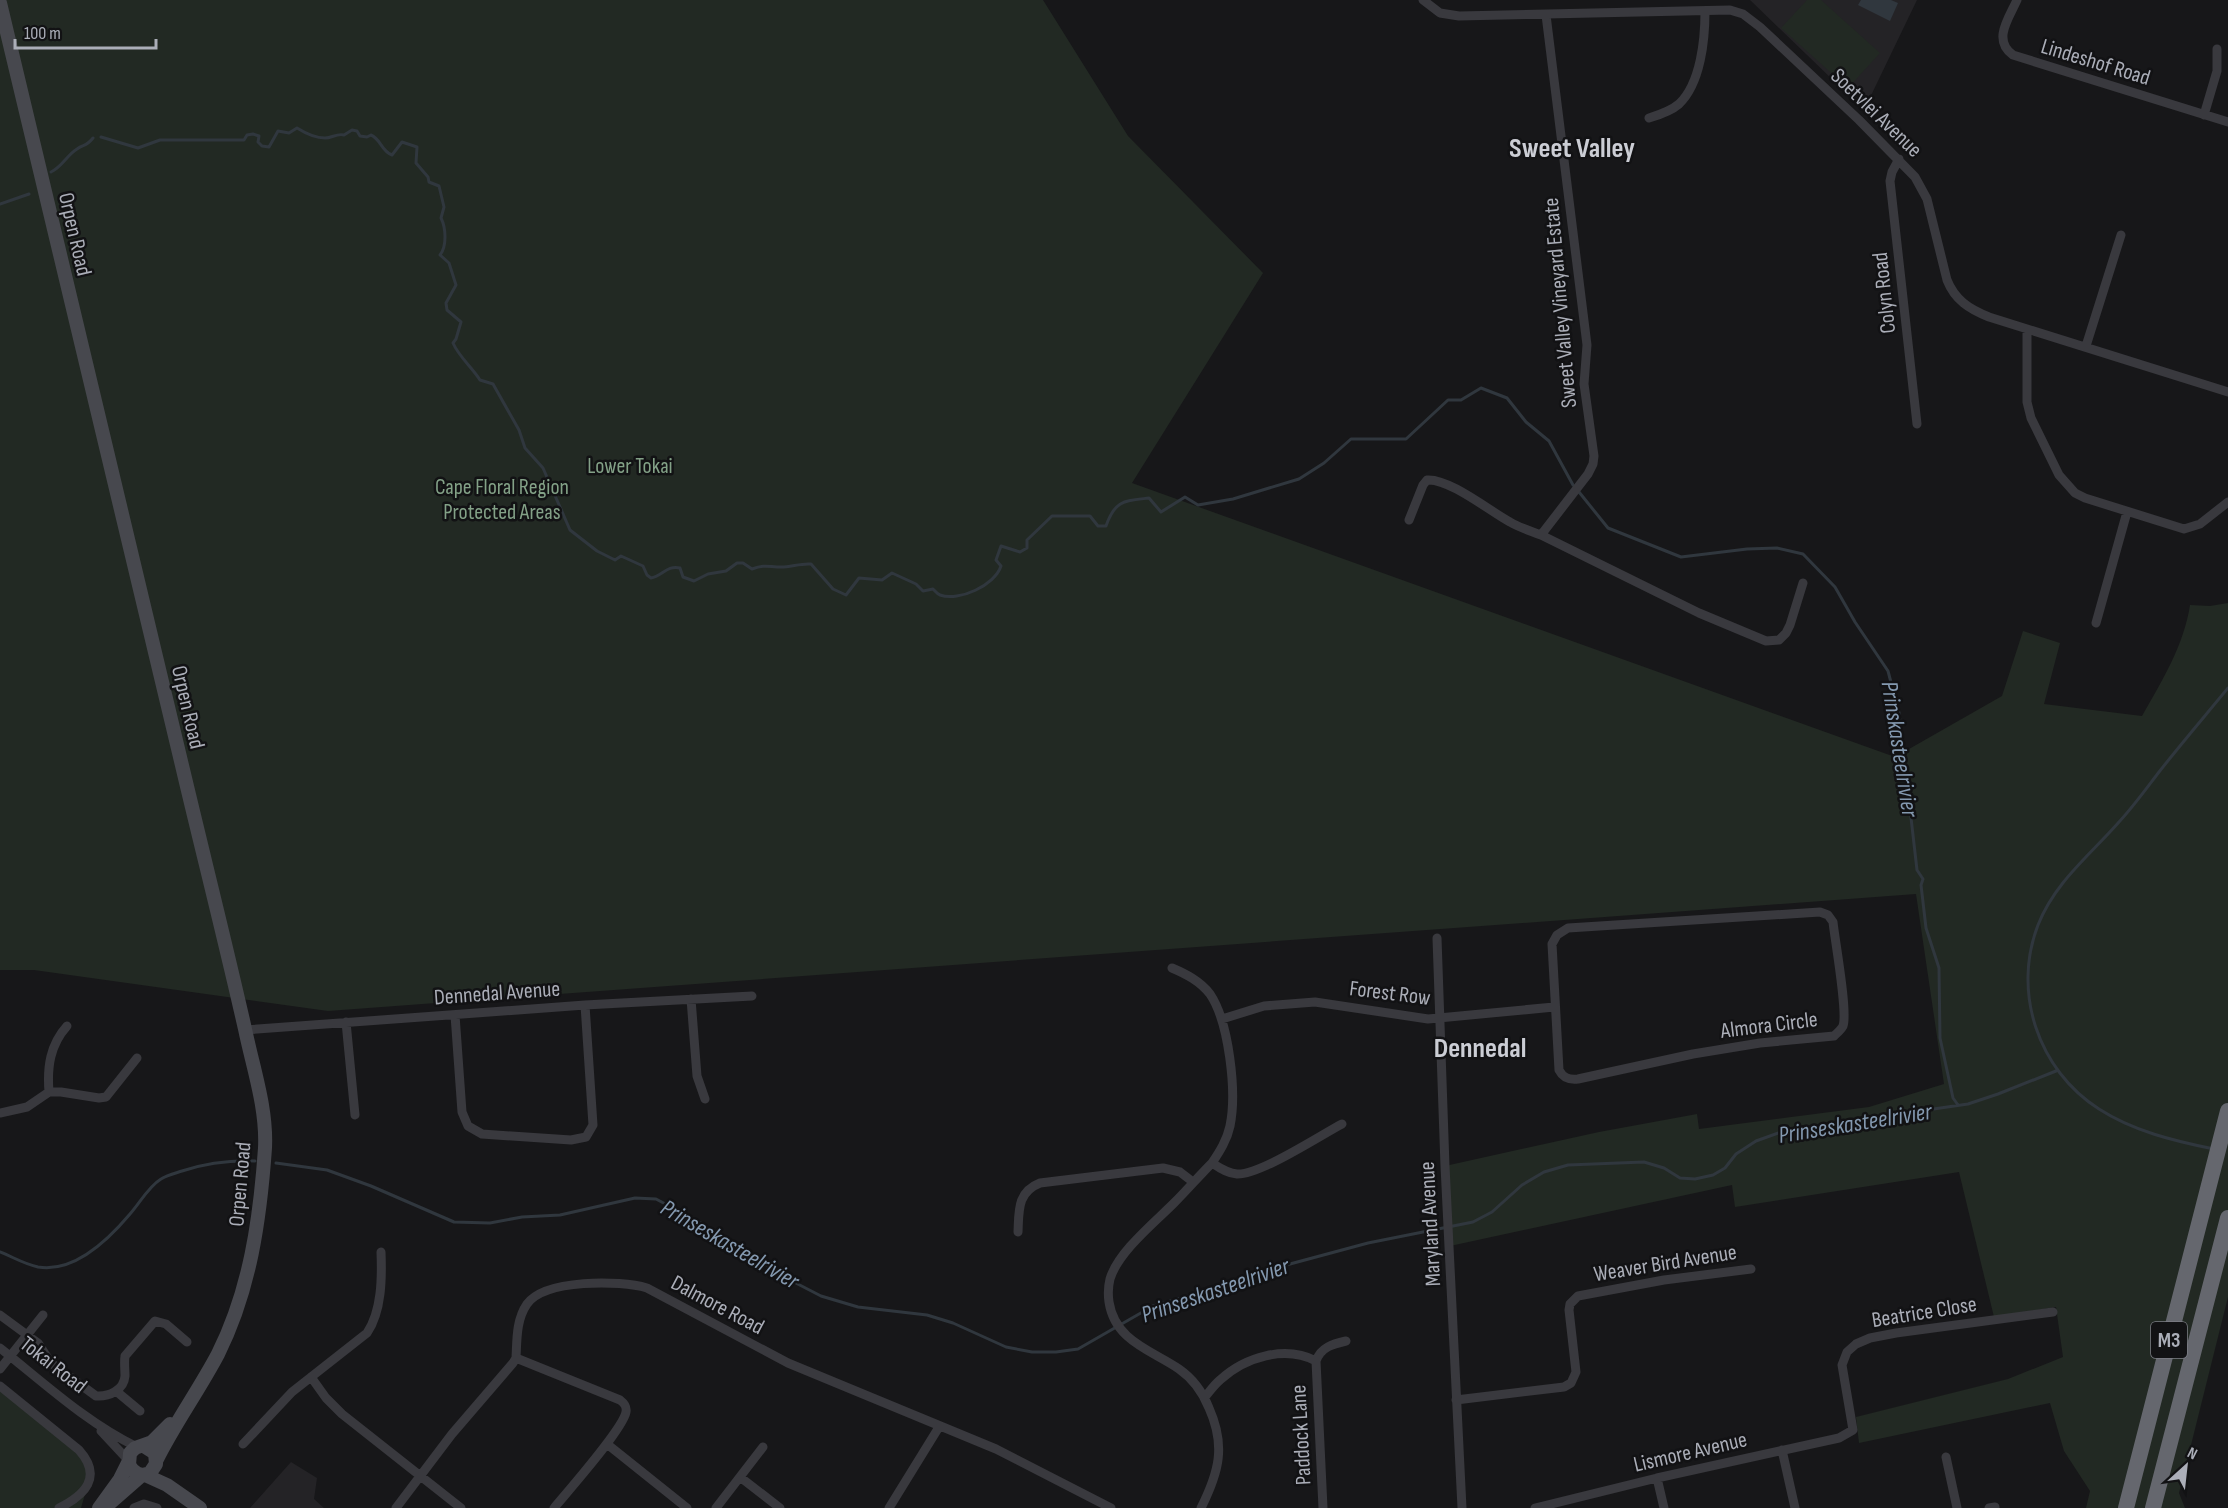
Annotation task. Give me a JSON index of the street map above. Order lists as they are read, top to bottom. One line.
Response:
{"streets":{"highway":["M3"],"main road":["Orpen Road"],"street":["Lindeshof Road","Soetvlei Avenue","Colyn Road","Sweet Valley Vineyard Estate","Dennedal Avenue","Forest Row","Almora Circle","Maryland Avenue","Weaver Bird Avenue","Dalmore Road","Beatrice Close","Tokai Road","Paddock Lane","Lismore Avenue"]},"crossings":[["Soetvlei Avenue","Colyn Road"],["Soetvlei Avenue","Sweet Valley Vineyard Estate"],["Orpen Road","Dennedal Avenue"],["Orpen Road","Tokai Road"],["Forest Row","Almora Circle"],["Forest Row","Maryland Avenue"],["Maryland Avenue","Weaver Bird Avenue"],["Beatrice Close","Lismore Avenue"]],"districts":["Sweet Valley","Dennedal"],"water":["Prinskasteelrivier","Prinseskasteelrivier"],"parks":["Lower Tokai","Cape Floral Region Protected Areas"],"scale_bar":"100 m","north":"top right"}
